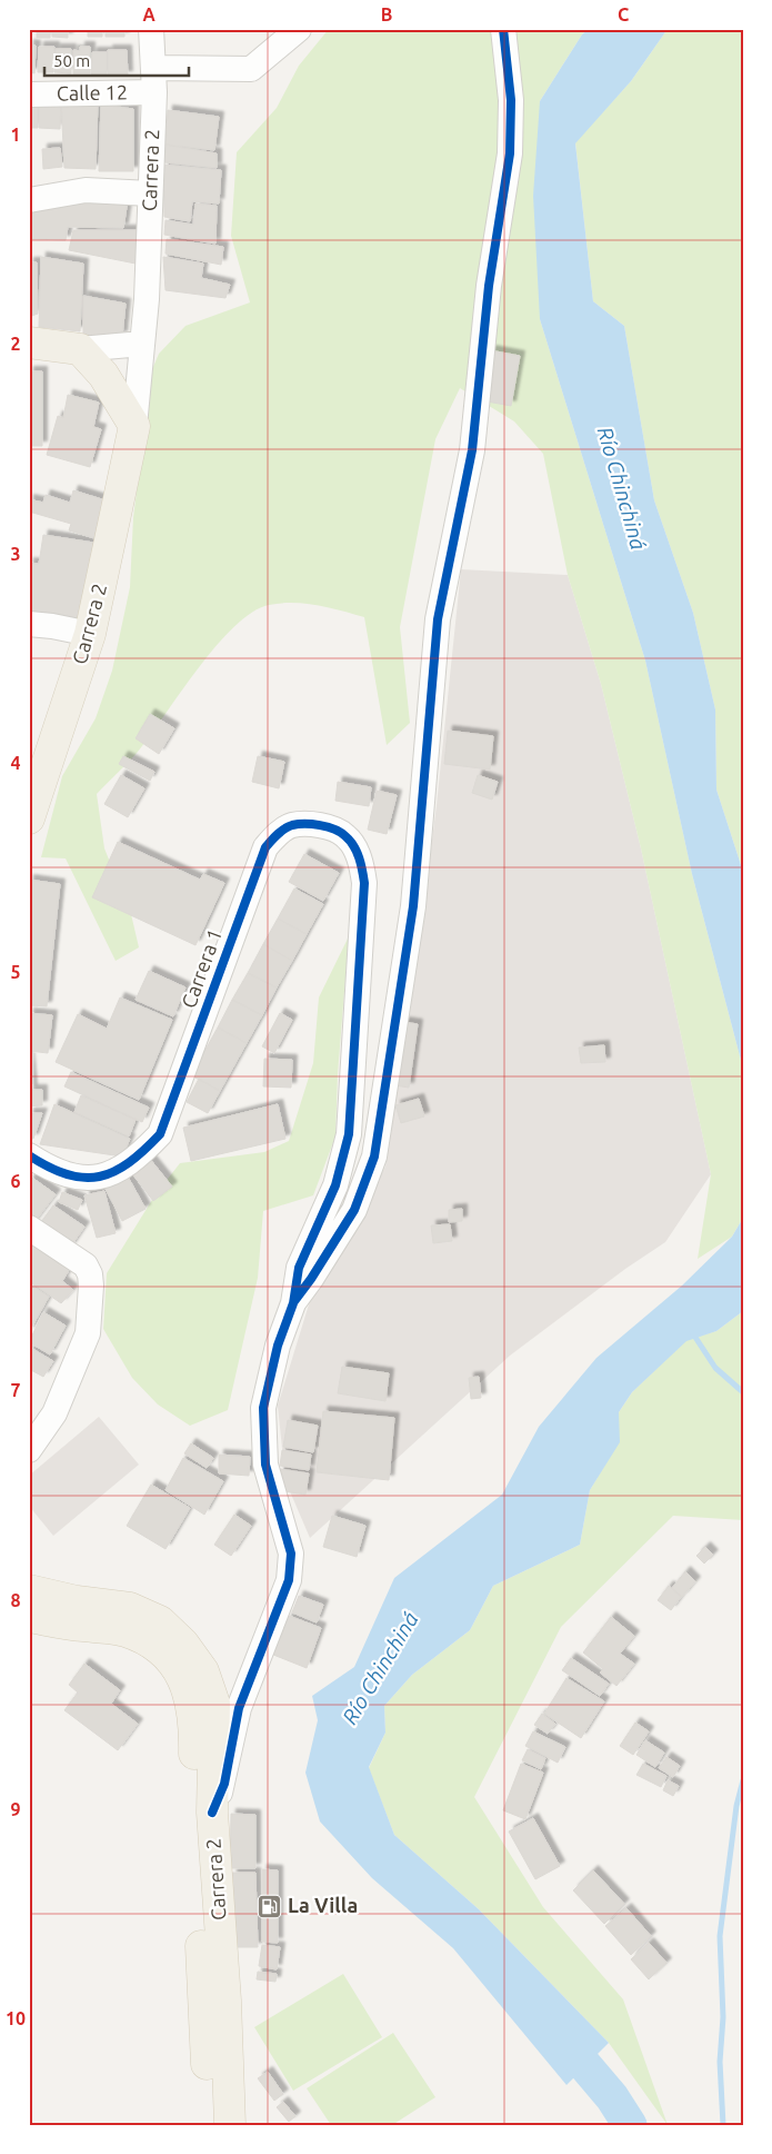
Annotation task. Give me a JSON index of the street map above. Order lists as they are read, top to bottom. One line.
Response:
{"streets":{"main road":["Carrera 2"],"street":["Calle 12","Carrera 1"]},"crossings":[["Calle 12","Carrera 2"]],"water":["Río Chinchiná"],"places":{"fuel station":["La Villa"]},"scale_bar":"50 m","grid":{"columns":["A","B","C"],"rows":["1","2","3","4","5","6","7","8","9","10"]}}
